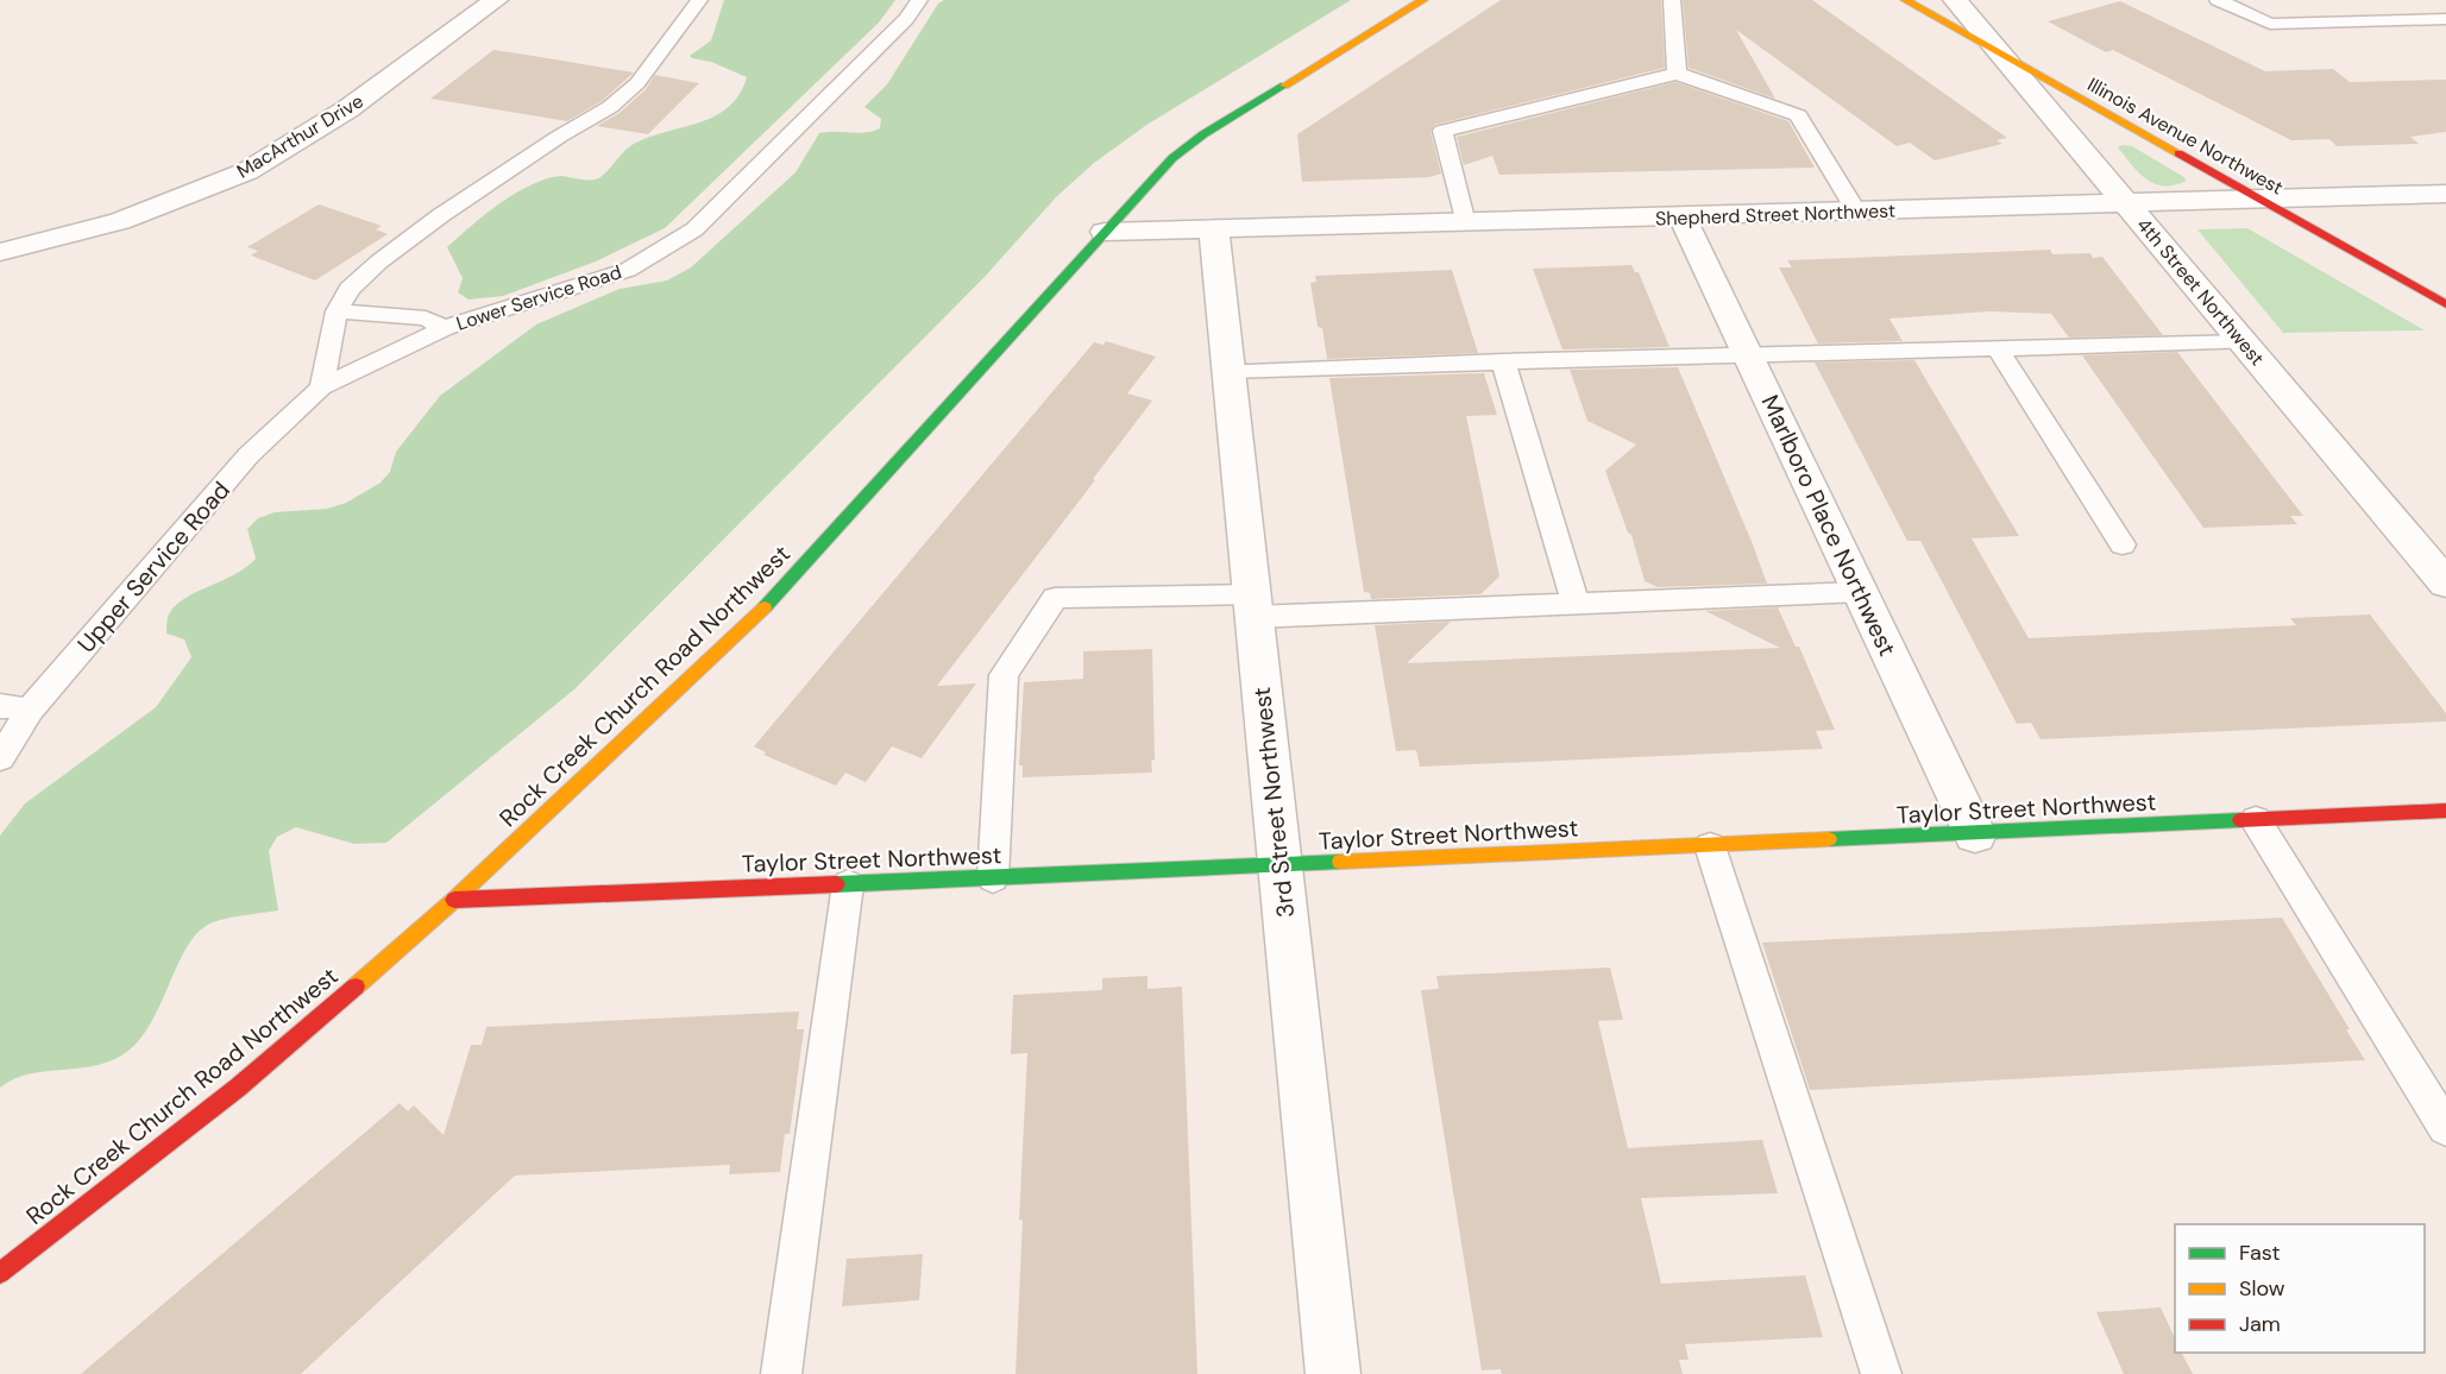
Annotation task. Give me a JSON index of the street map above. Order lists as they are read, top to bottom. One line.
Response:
{"streets":{"street":["MacArthur Drive","Illinois Avenue Northwest","Shepherd Street Northwest","4th Street Northwest","Marlboro Place Northwest","Rock Creek Church Road Northwest","3rd Street Northwest","Taylor Street Northwest"],"lane":["Lower Service Road","Upper Service Road"]},"crossings":[["Illinois Avenue Northwest","Shepherd Street Northwest"],["Illinois Avenue Northwest","4th Street Northwest"],["Shepherd Street Northwest","4th Street Northwest"],["Shepherd Street Northwest","Marlboro Place Northwest"],["Shepherd Street Northwest","Rock Creek Church Road Northwest"],["Shepherd Street Northwest","3rd Street Northwest"],["Lower Service Road","Upper Service Road"],["Marlboro Place Northwest","Taylor Street Northwest"],["Rock Creek Church Road Northwest","Taylor Street Northwest"],["3rd Street Northwest","Taylor Street Northwest"]],"legend":["Fast","Slow","Jam"]}
